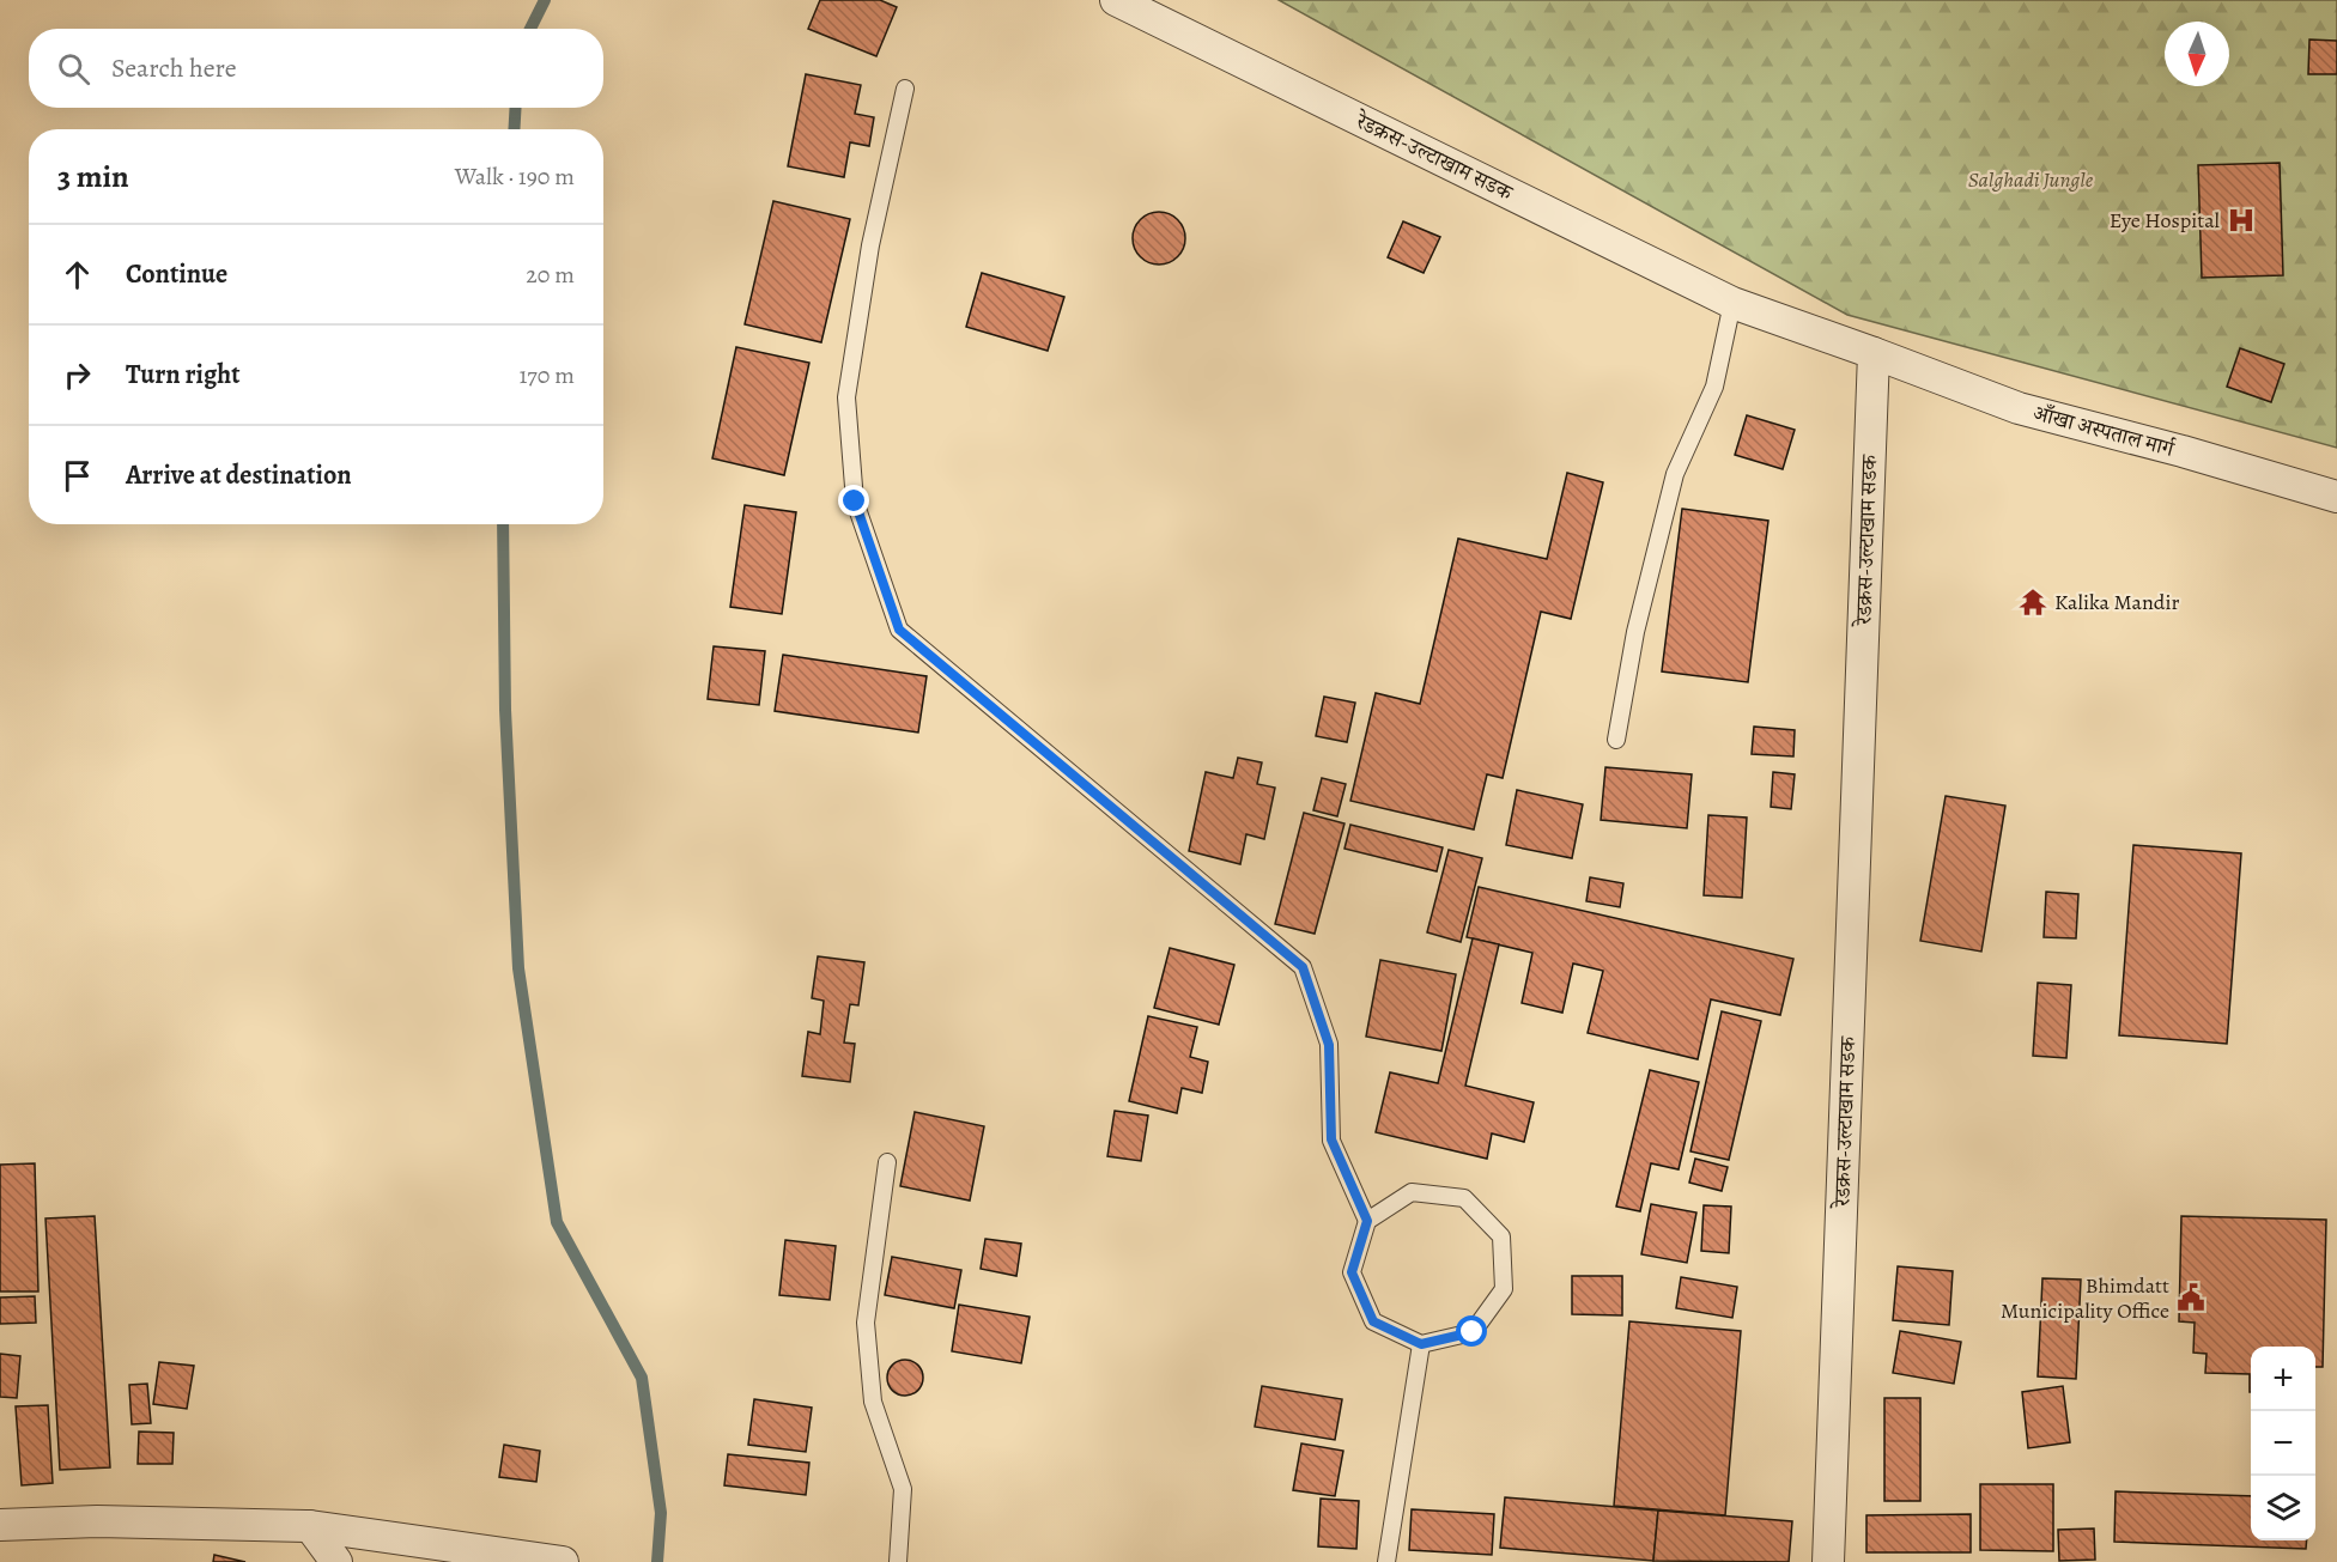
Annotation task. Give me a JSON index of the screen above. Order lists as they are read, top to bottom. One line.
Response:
{"streets":{"street":["रेडक्रस-उल्टाखाम सडक","आँखा अस्पताल मार्ग"]},"crossings":[["रेडक्रस-उल्टाखाम सडक","आँखा अस्पताल मार्ग"]],"parks":["Salghadi Jungle"],"places":{"hospital":["Eye Hospital"],"temple":["Kalika Mandir"],"public building":["Bhimdatt Municipality Office"]},"north":"bottom","page":{"search":"Search here","heading":["3 min","Walk · 190 m"],"list":[["Continue","20 m"],["Turn right","170 m"],"Arrive at destination"],"map_buttons":["+","−"]}}
